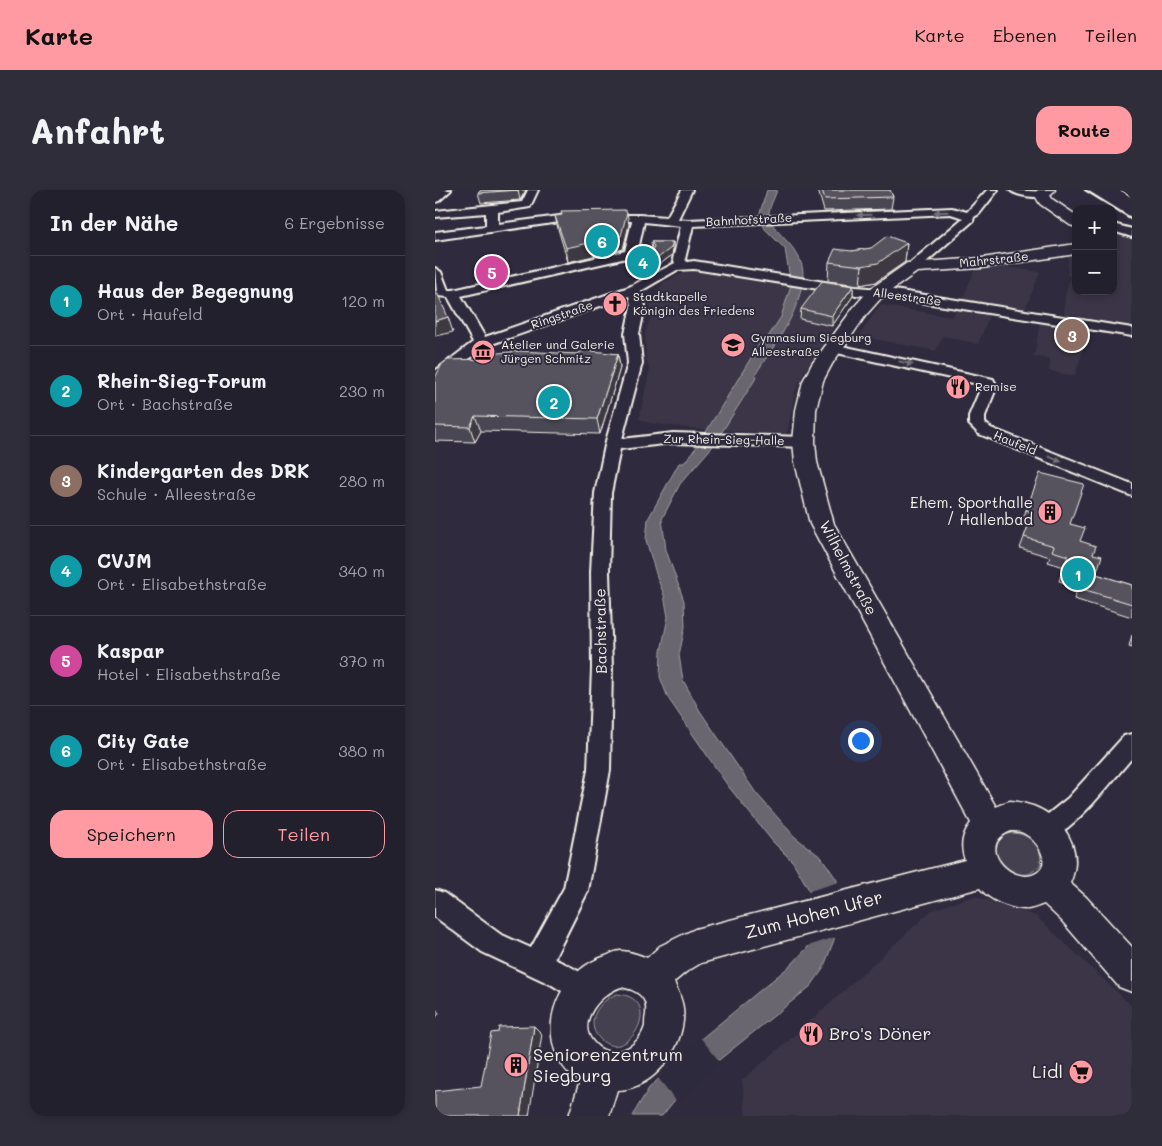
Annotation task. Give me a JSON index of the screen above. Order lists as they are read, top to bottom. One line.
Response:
{"streets":{"main road":["Mahrstraße","Wilhelmstraße","Zum Hohen Ufer"],"street":["Bahnhofstraße","Alleestraße","Ringstraße","Zur Rhein-Sieg-Halle","Haufeld","Bachstraße"]},"crossings":[["Bahnhofstraße","Wilhelmstraße"],["Mahrstraße","Wilhelmstraße"],["Alleestraße","Ringstraße"],["Alleestraße","Wilhelmstraße"],["Ringstraße","Bachstraße"],["Zur Rhein-Sieg-Halle","Wilhelmstraße"],["Zur Rhein-Sieg-Halle","Bachstraße"],["Haufeld","Wilhelmstraße"],["Wilhelmstraße","Zum Hohen Ufer"]],"one_way":["Bahnhofstraße","Haufeld"],"places":{"church":["Stadtkapelle Königin des Friedens"],"school or university":["Gymnasium Siegburg Alleestraße"],"museum":["Atelier und Galerie Jürgen Schmitz"],"restaurant":["Remise","Bro's Döner"],"building":["Ehem. Sporthalle / Hallenbad","Seniorenzentrum Siegburg"],"supermarket":["Lidl"]},"page":{"header":"Karte","nav":["Karte","Ebenen","Teilen"],"buttons":["Route",["Speichern","Teilen"]],"title":"Anfahrt","heading":["In der Nähe","6 Ergebnisse"],"map_buttons":["+","−"],"pins":["6","4","5","3","2","1"],"list":[{"mark":"1","name":"Haus der Begegnung","note":"Ort · Haufeld","value":"120 m"},{"mark":"2","name":"Rhein-Sieg-Forum","note":"Ort · Bachstraße","value":"230 m"},{"mark":"3","name":"Kindergarten des DRK","note":"Schule · Alleestraße","value":"280 m"},{"mark":"4","name":"CVJM","note":"Ort · Elisabethstraße","value":"340 m"},{"mark":"5","name":"Kaspar","note":"Hotel · Elisabethstraße","value":"370 m"},{"mark":"6","name":"City Gate","note":"Ort · Elisabethstraße","value":"380 m"}]}}
